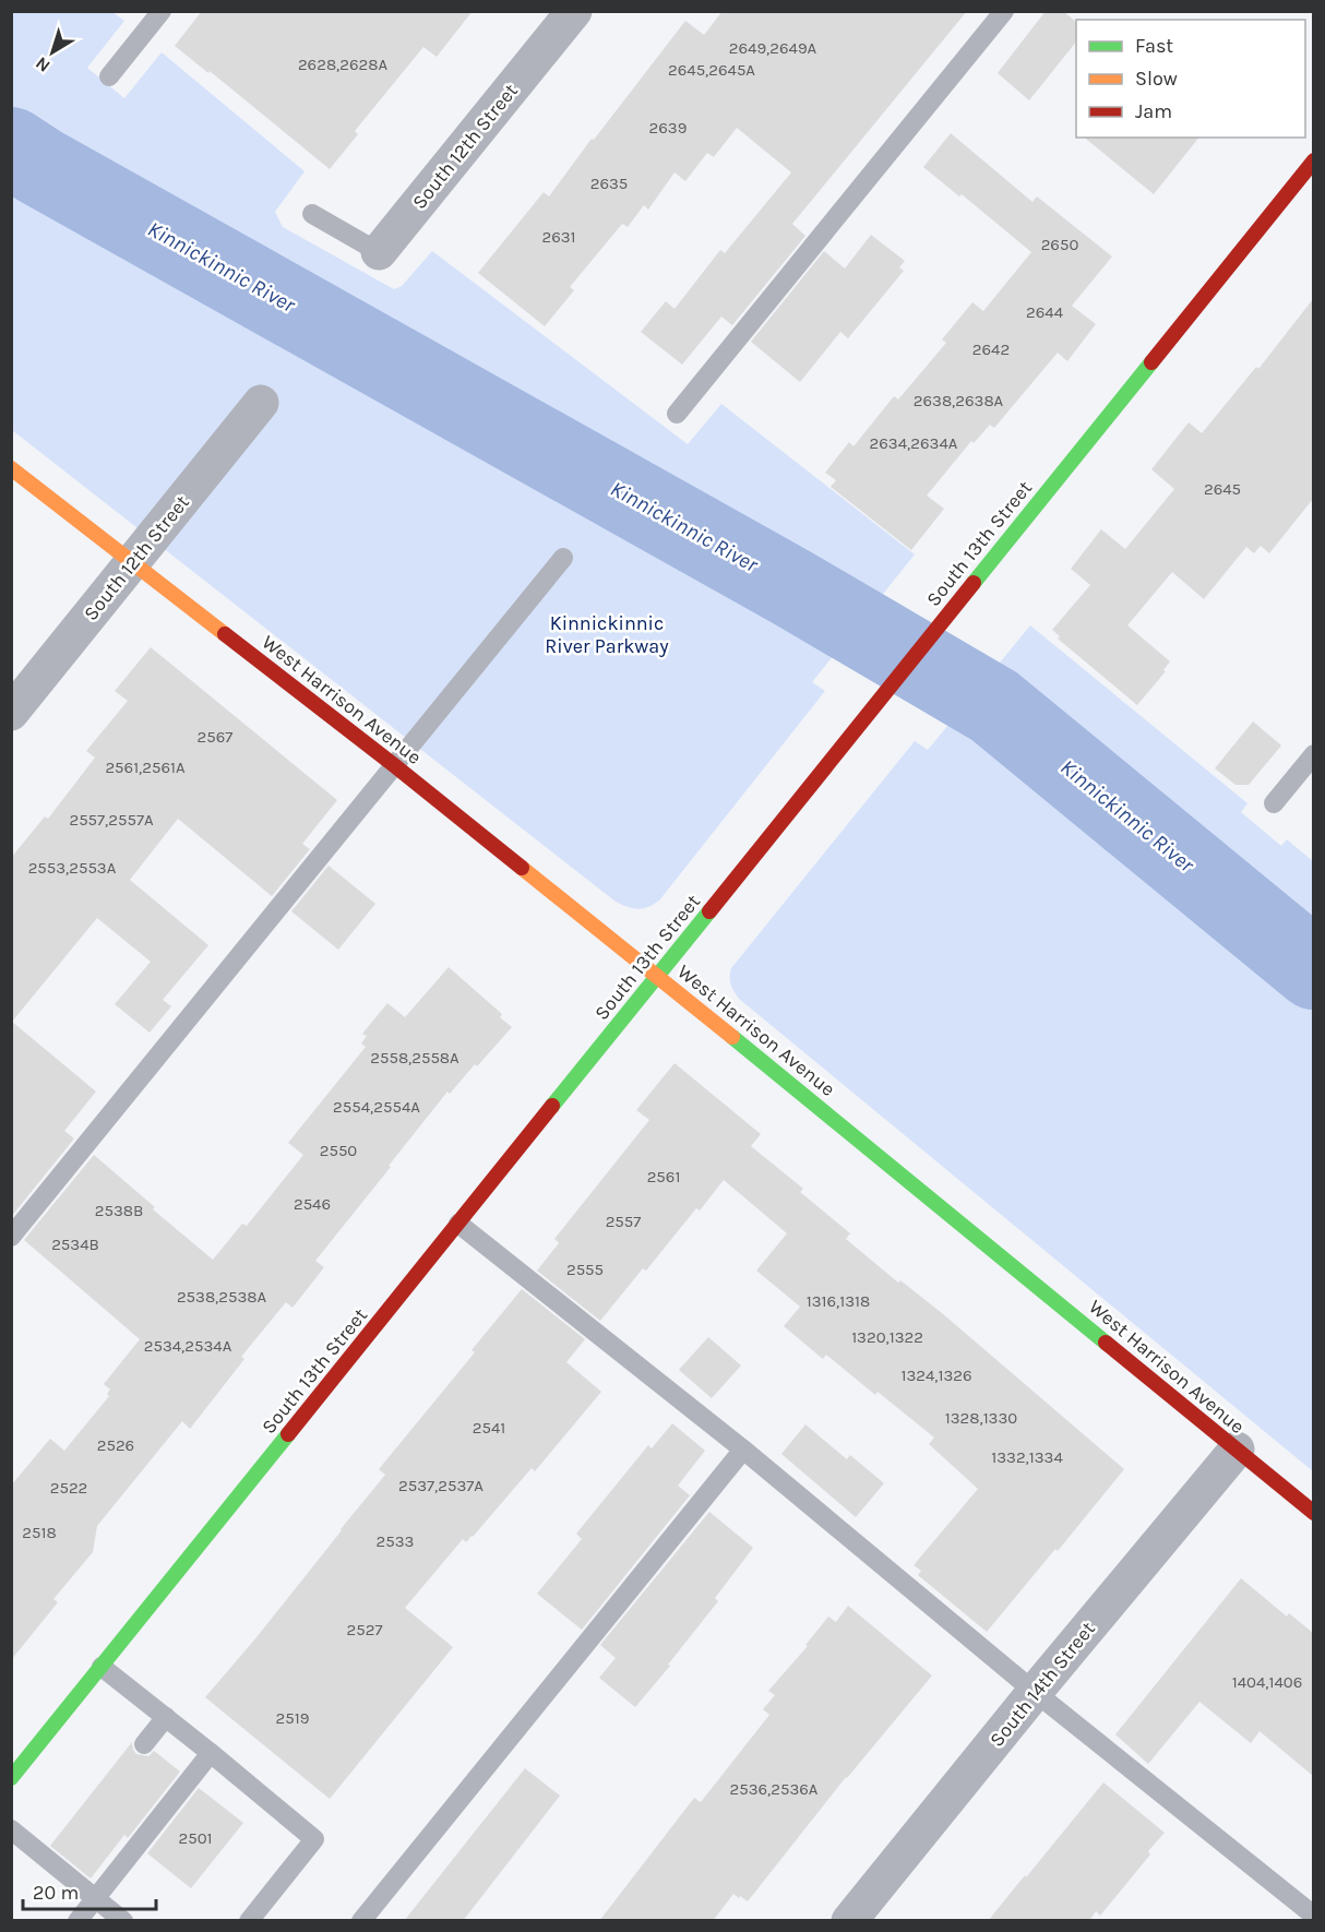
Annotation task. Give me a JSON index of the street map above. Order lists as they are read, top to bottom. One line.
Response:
{"streets":{"street":["South 12th Street","South 13th Street","West Harrison Avenue","South 14th Street"]},"crossings":[["South 12th Street","West Harrison Avenue"],["South 13th Street","West Harrison Avenue"],["West Harrison Avenue","South 14th Street"]],"water":["Kinnickinnic River"],"parks":["Kinnickinnic River Parkway"],"house_numbers":["2649,2649A","2628,2628A","2645,2645A","2639","2635","2631","2650","2644","2642","2638,2638A","2634,2634A","2645","2567","2561,2561A","2557,2557A","2553,2553A","2558,2558A","2554,2554A","2550","2561","2546","2538B","2557","2534B","2555","2538,2538A","1316,1318","1320,1322","2534,2534A","1324,1326","1328,1330","2541","2526","1332,1334","2537,2537A","2522","2518","2533","2527","1404,1406","2519","2536,2536A","2501"],"legend":["Fast","Slow","Jam"],"scale_bar":"20 m","north":"bottom left"}
